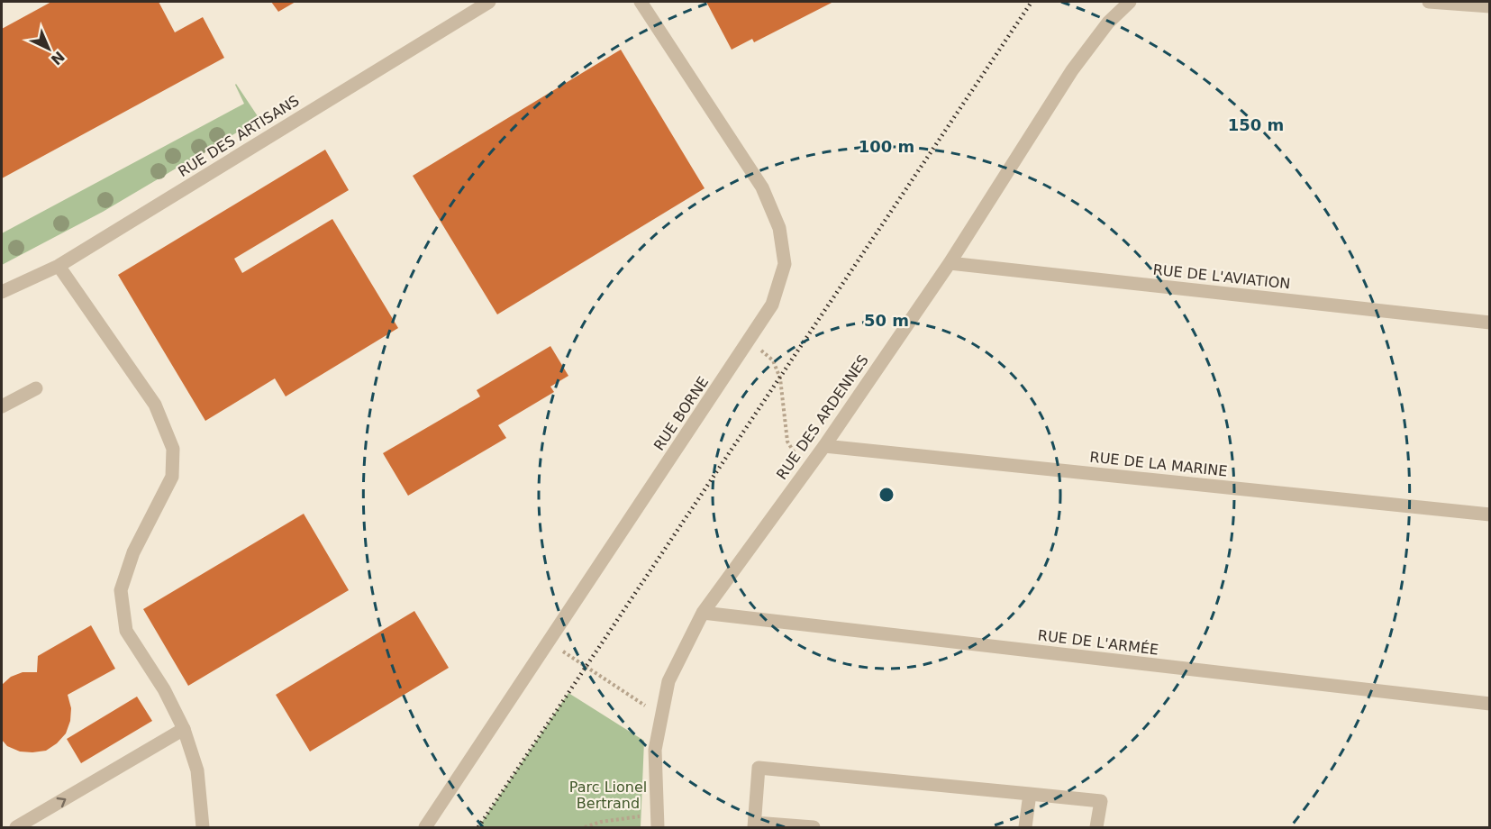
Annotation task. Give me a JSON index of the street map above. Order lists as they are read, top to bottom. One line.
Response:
{"streets":{"street":["RUE DES ARTISANS","RUE DE L'AVIATION","RUE BORNE","RUE DES ARDENNES","RUE DE LA MARINE","RUE DE L'ARMÉE"]},"crossings":[["RUE DE L'AVIATION","RUE DES ARDENNES"],["RUE DES ARDENNES","RUE DE LA MARINE"],["RUE DES ARDENNES","RUE DE L'ARMÉE"]],"parks":["Parc Lionel Bertrand"],"north":"bottom right","rings":["150 m","100 m","50 m"]}
